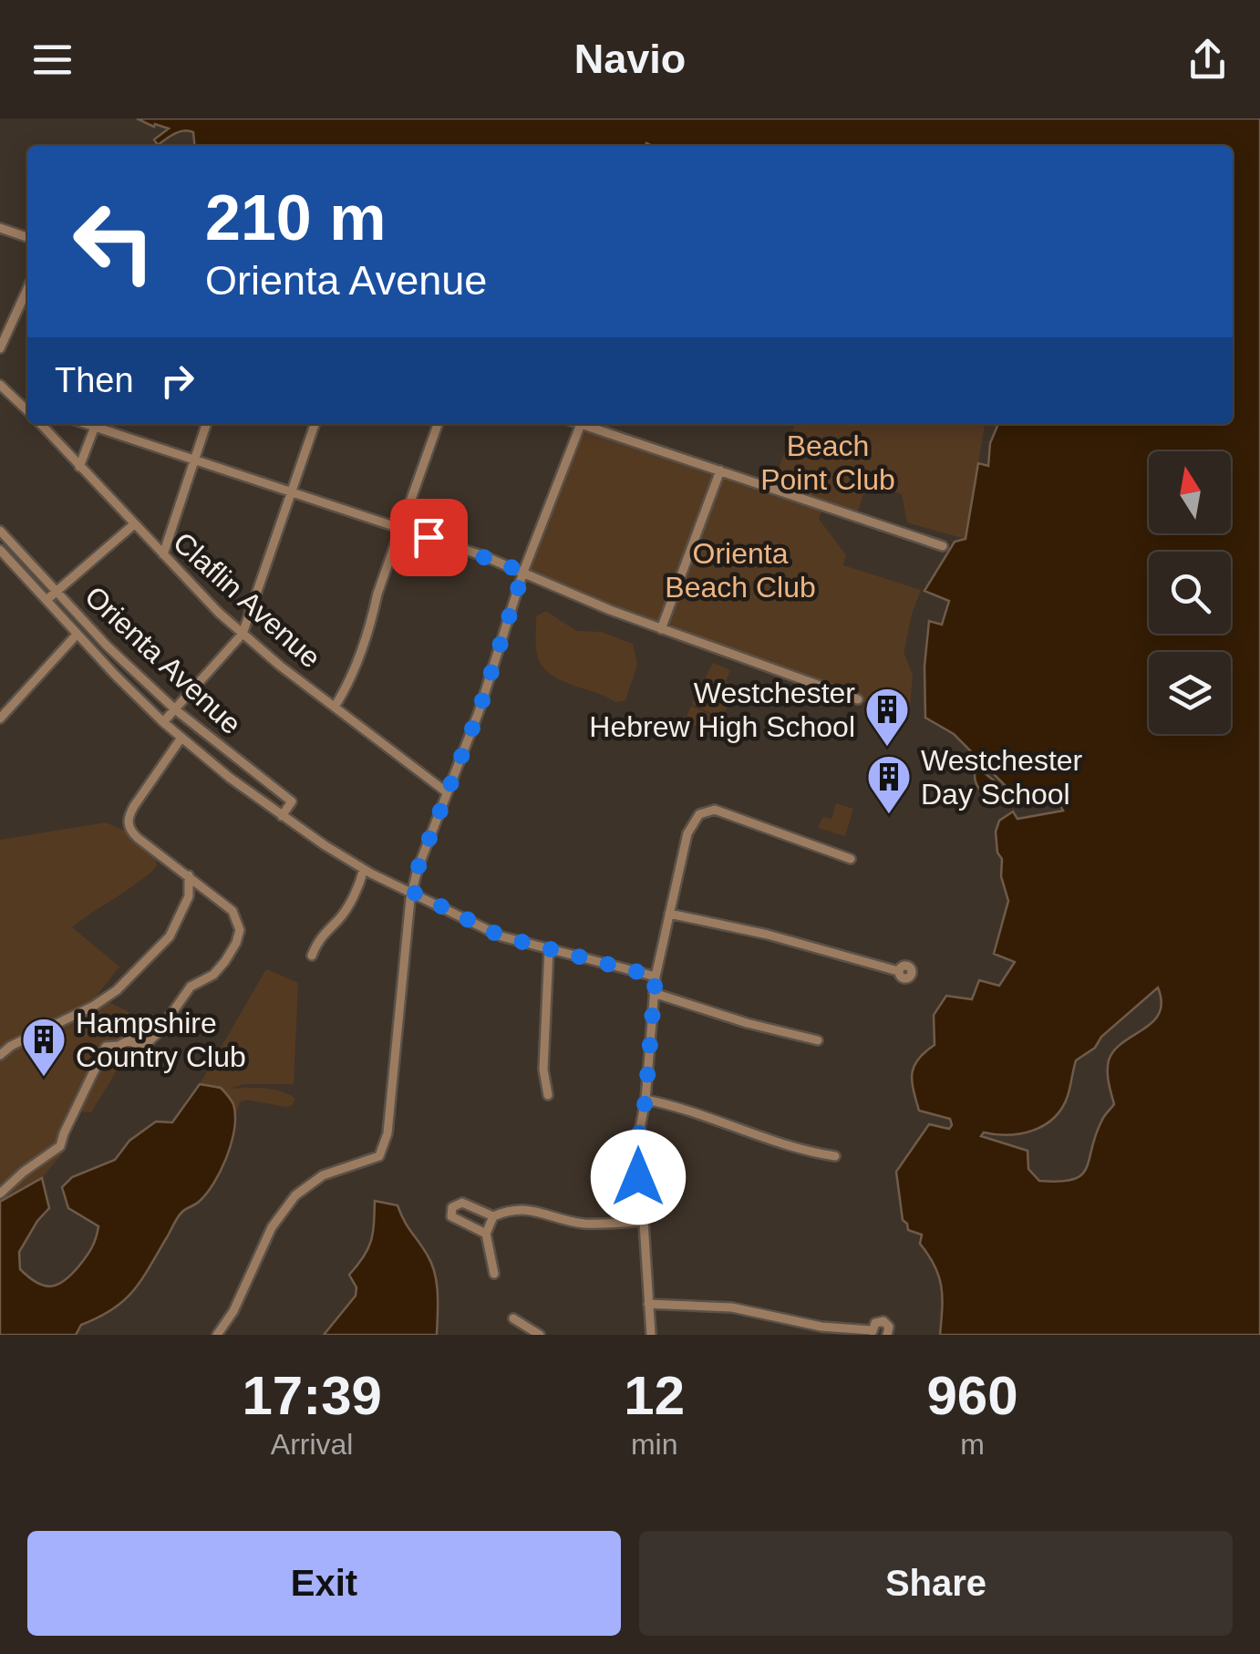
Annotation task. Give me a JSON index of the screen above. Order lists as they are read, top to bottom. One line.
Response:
{"streets":{"street":["Claflin Avenue","Orienta Avenue"]},"parks":["Beach Point Club","Orienta Beach Club"],"places":{"building":["Westchester Hebrew High School","Westchester Day School","Hampshire Country Club"]},"north":"top","page":{"header":"Navio","turn":["210 m","Orienta Avenue"],"then":"Then","eta":["17:39","Arrival","12","min","960","m"],"buttons":["Exit","Share"]}}
